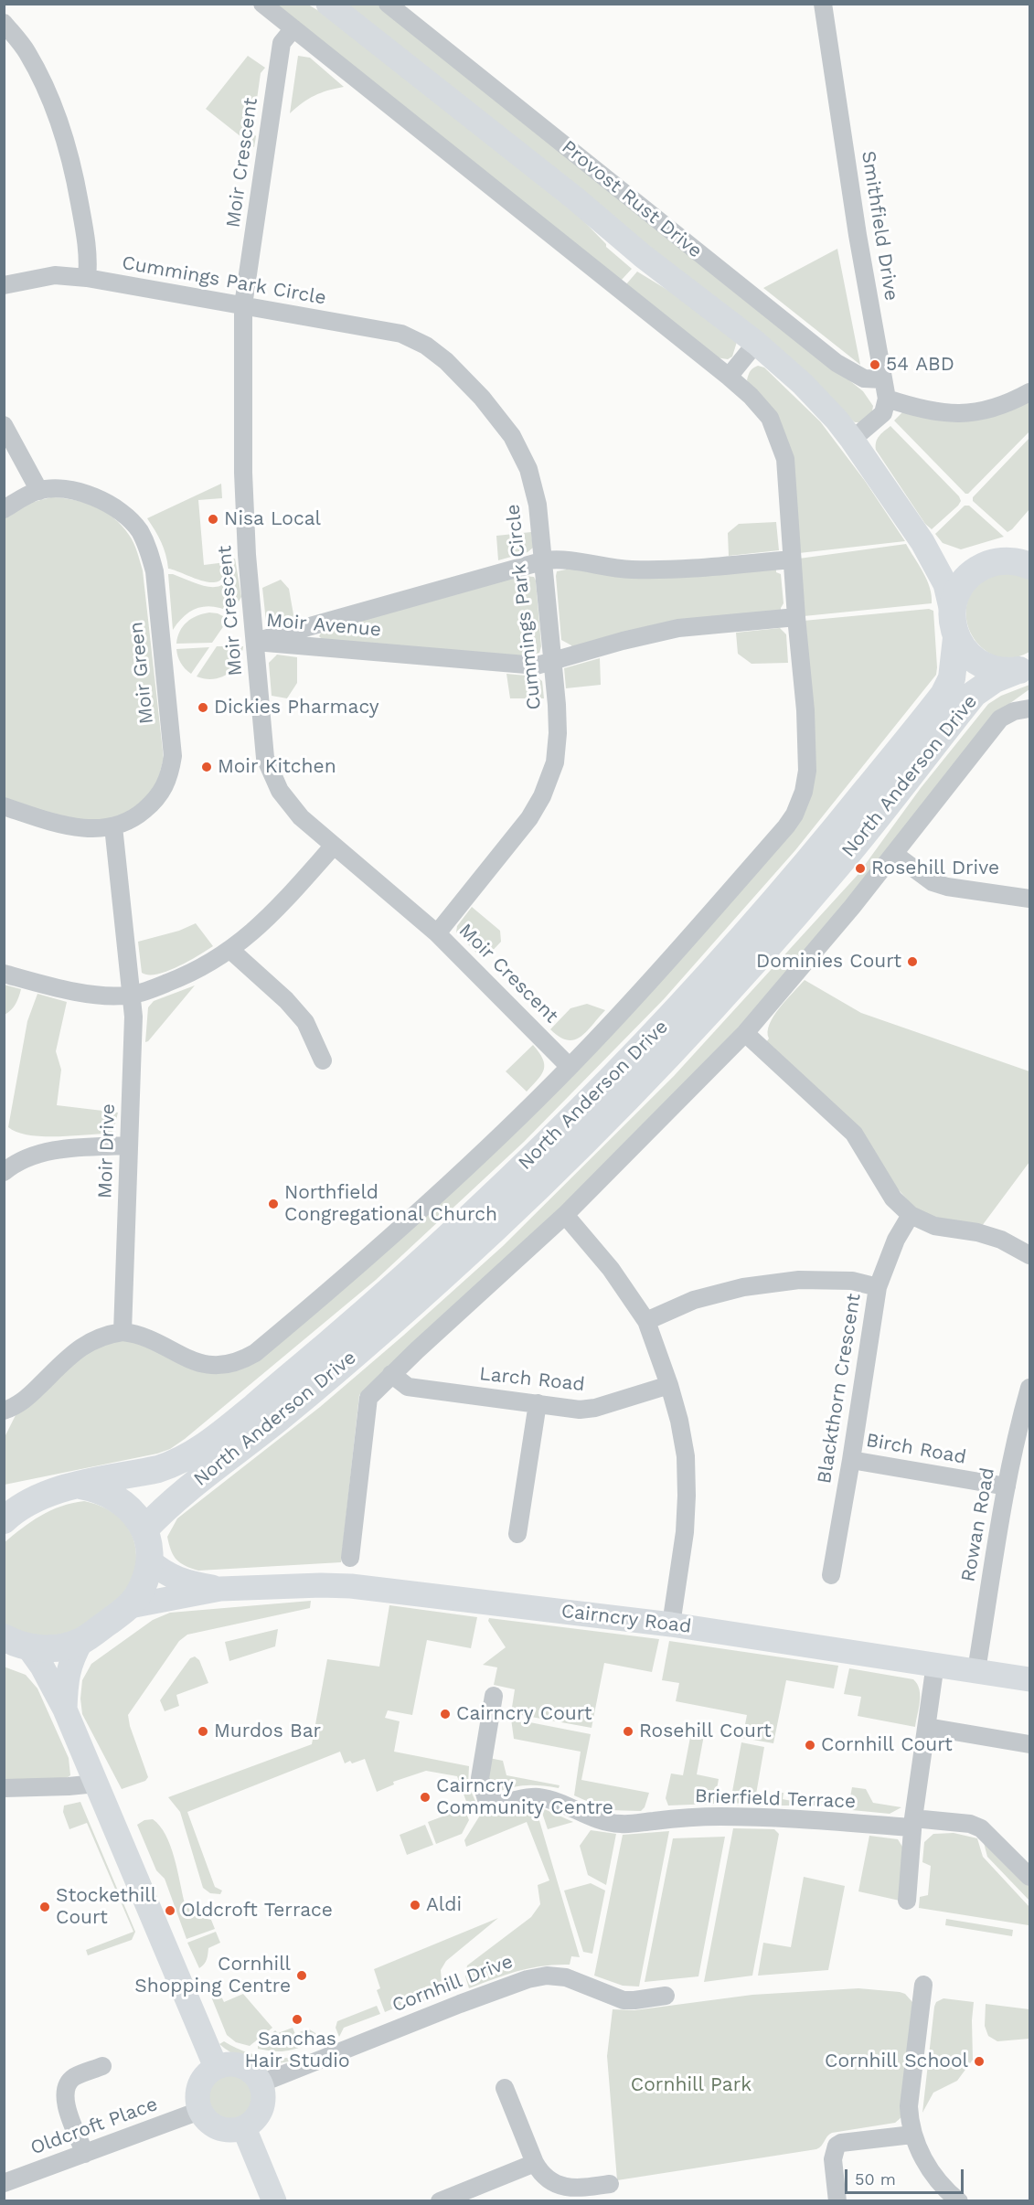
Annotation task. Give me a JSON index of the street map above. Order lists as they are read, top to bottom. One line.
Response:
{"streets":{"main road":["North Anderson Drive"],"street":["Moir Crescent","Provost Rust Drive","Smithfield Drive","Cummings Park Circle","Moir Avenue","Moir Green","Moir Drive","Larch Road","Blackthorn Crescent","Birch Road","Rowan Road","Cairncry Road","Brierfield Terrace","Cornhill Drive","Oldcroft Place"]},"crossings":[["Moir Crescent","Cummings Park Circle"],["Moir Crescent","Moir Avenue"],["Moir Crescent","North Anderson Drive"],["Provost Rust Drive","Smithfield Drive"],["Provost Rust Drive","North Anderson Drive"],["Cummings Park Circle","Moir Avenue"],["Moir Avenue","North Anderson Drive"],["Moir Green","Moir Drive"],["North Anderson Drive","Moir Drive"],["North Anderson Drive","Larch Road"],["Blackthorn Crescent","Birch Road"],["Birch Road","Rowan Road"],["Rowan Road","Cairncry Road"],["Cornhill Drive","Oldcroft Place"]],"parks":["Cornhill Park"],"places":["54 ABD","Nisa Local","Dickies Pharmacy","Moir Kitchen","Rosehill Drive","Dominies Court","Northfield Congregational Church","Cairncry Court","Murdos Bar","Rosehill Court","Cornhill Court","Cairncry Community Centre","Aldi","Stockethill Court","Oldcroft Terrace","Cornhill Shopping Centre","Sanchas Hair Studio","Cornhill School"],"scale_bar":"50 m"}
